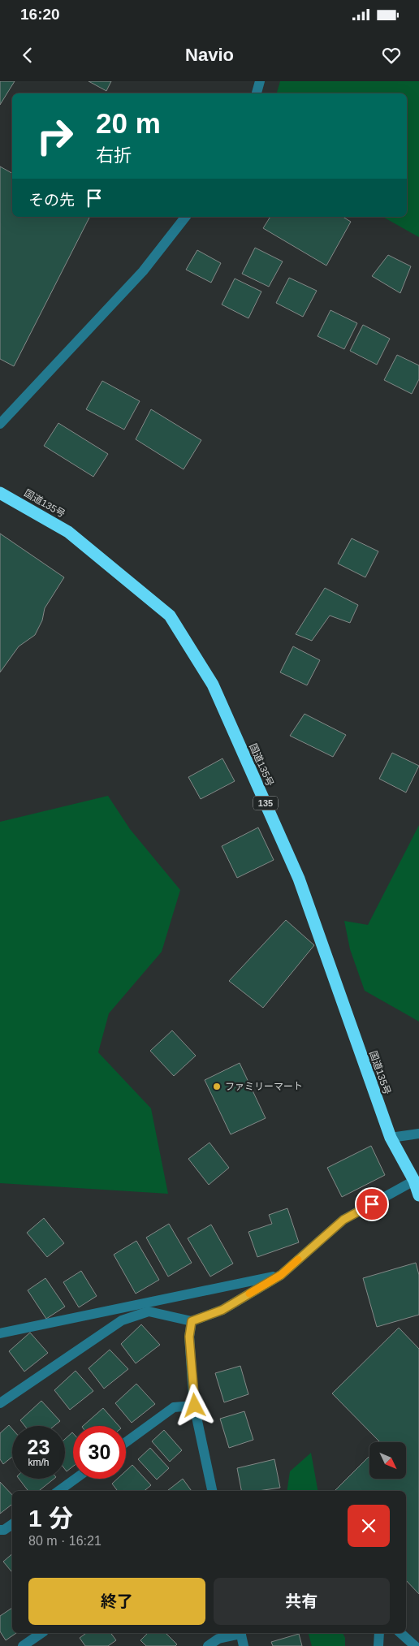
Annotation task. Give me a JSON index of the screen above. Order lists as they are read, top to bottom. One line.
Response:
{"streets":{"highway":["国道135号","135"]},"places":["ファミリーマート"],"north":"bottom right","page":{"status":"16:20","header":"Navio","turn":["20 m","右折"],"then":"その先","speed":"23 km/h","limit":"30","heading":["1 分","80 m · 16:21"],"buttons":["終了","共有"]}}
